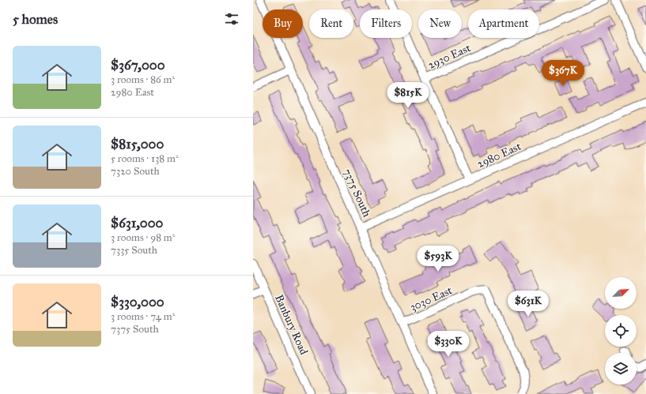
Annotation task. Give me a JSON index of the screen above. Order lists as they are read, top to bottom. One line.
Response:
{"streets":{"street":["2930 East","2980 East","7375 South","3030 East","Banbury Road"]},"crossings":[["2980 East","7375 South"],["7375 South","3030 East"]],"north":"top right","page":{"heading":"5 homes","chip":["Buy","Rent","Filters","New","Apartment"],"list":[{"name":"$367,000","note":"3 rooms · 86 m² · 2980 East"},{"name":"$815,000","note":"5 rooms · 138 m² · 7320 South"},{"name":"$631,000","note":"3 rooms · 98 m² · 7335 South"},{"name":"$330,000","note":"3 rooms · 74 m² · 7375 South"}],"price":["$367K","$815K","$593K","$631K","$330K"]}}
